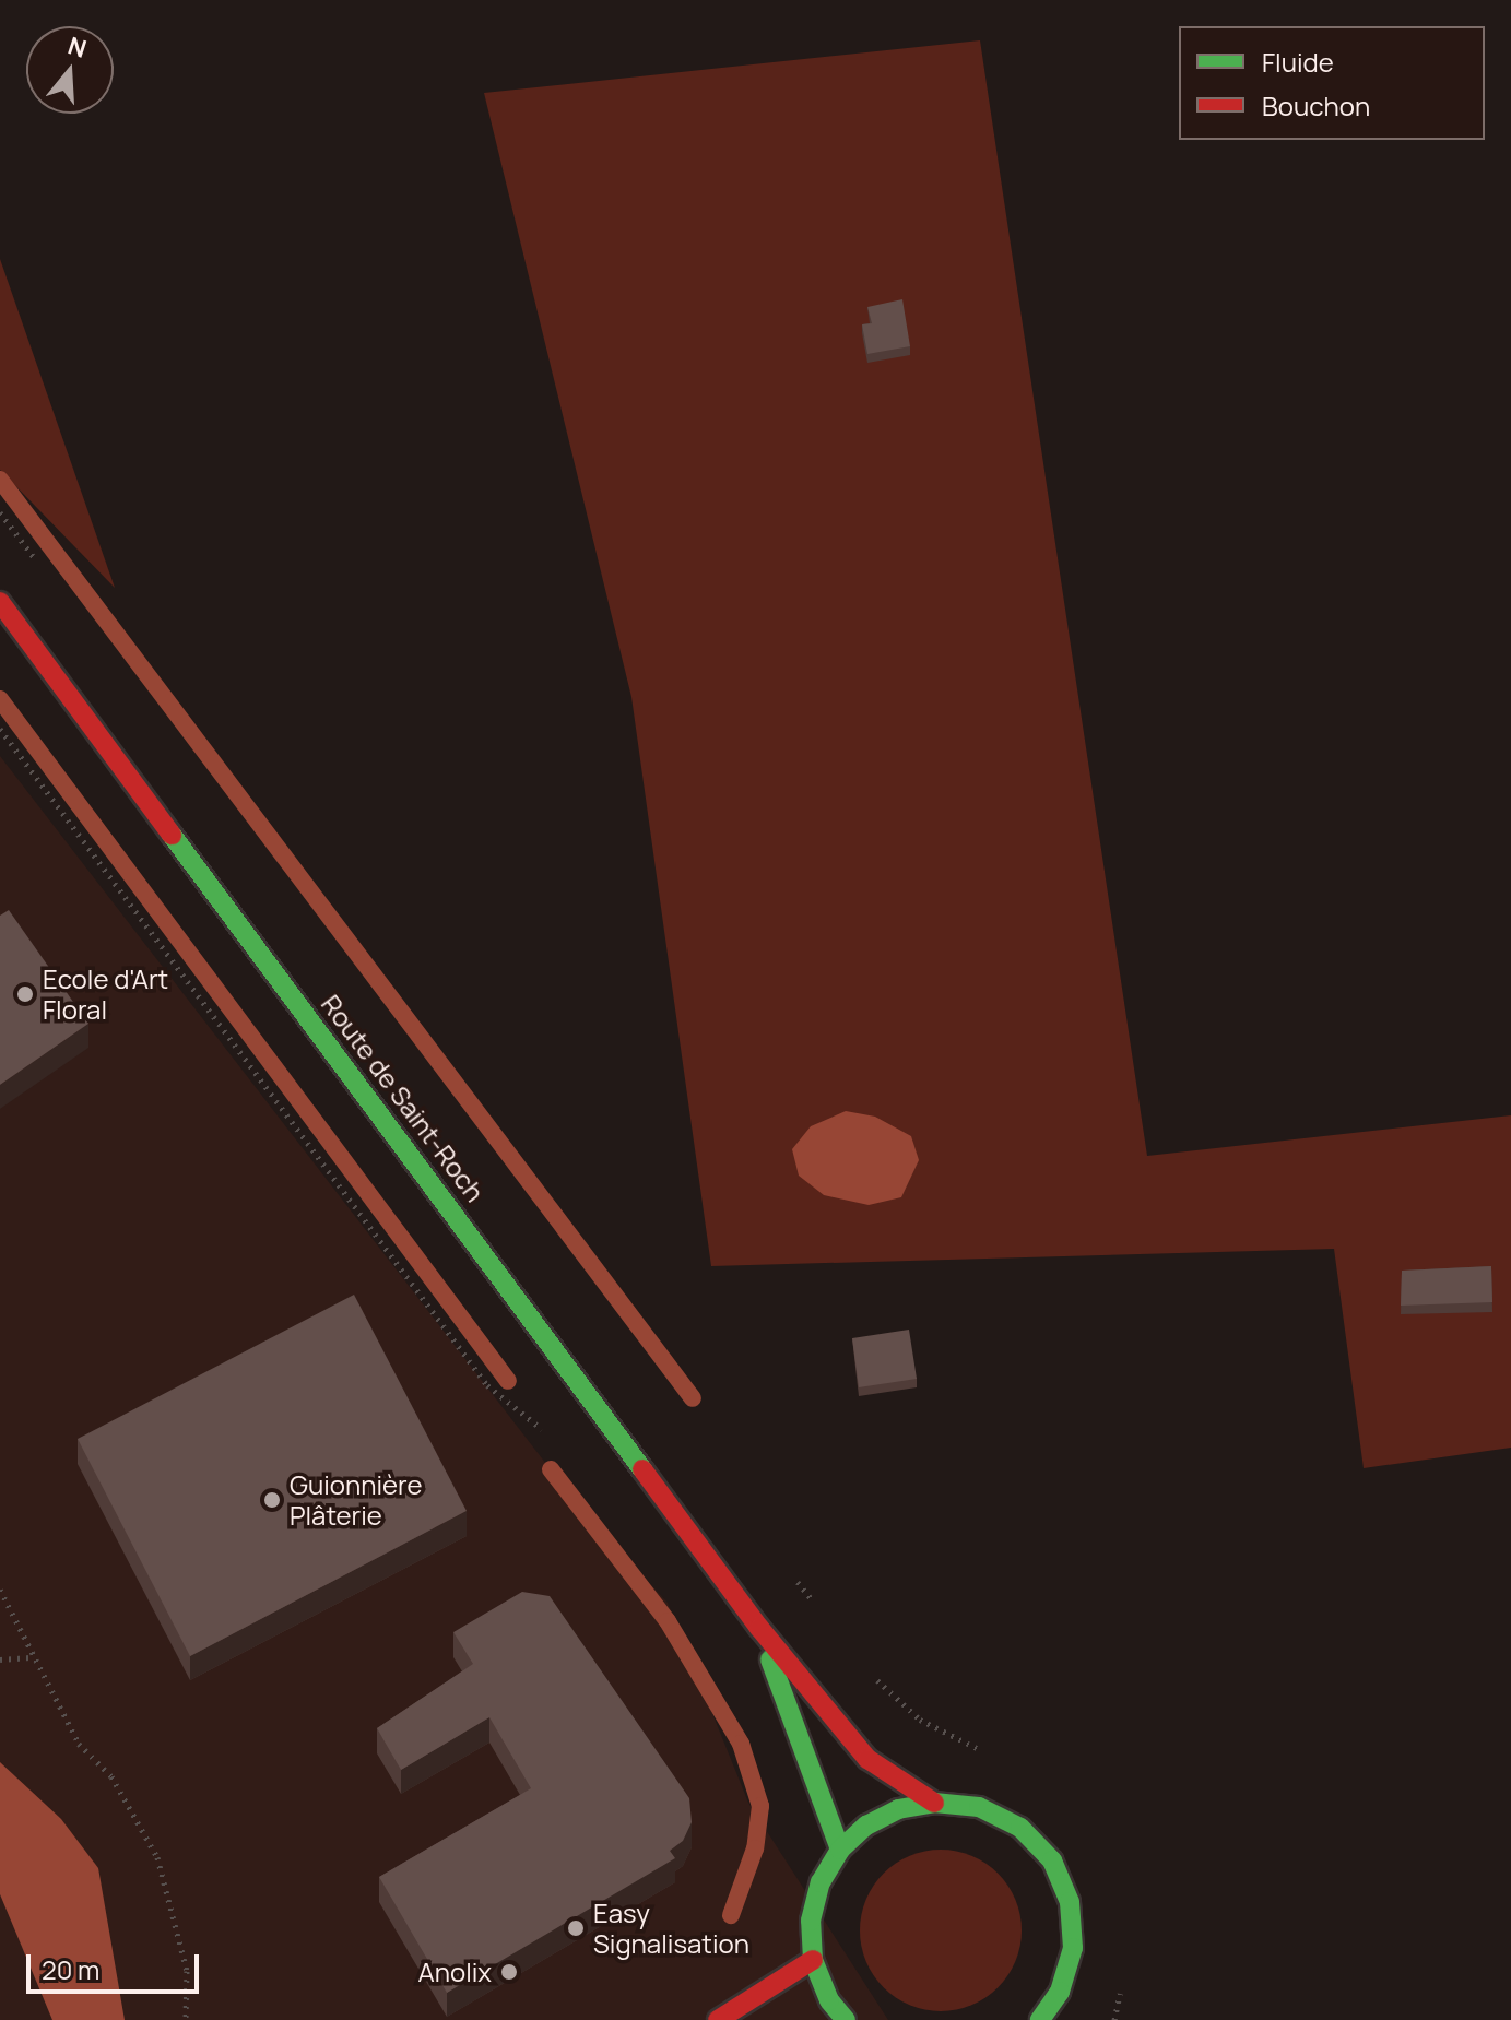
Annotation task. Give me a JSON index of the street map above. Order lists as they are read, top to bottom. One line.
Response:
{"streets":{"street":["Route de Saint-Roch"]},"places":["Ecole d'Art Floral","Guionnière Plâterie","Easy Signalisation","Anolix"],"legend":["Fluide","Bouchon"],"scale_bar":"20 m","north":"top"}
